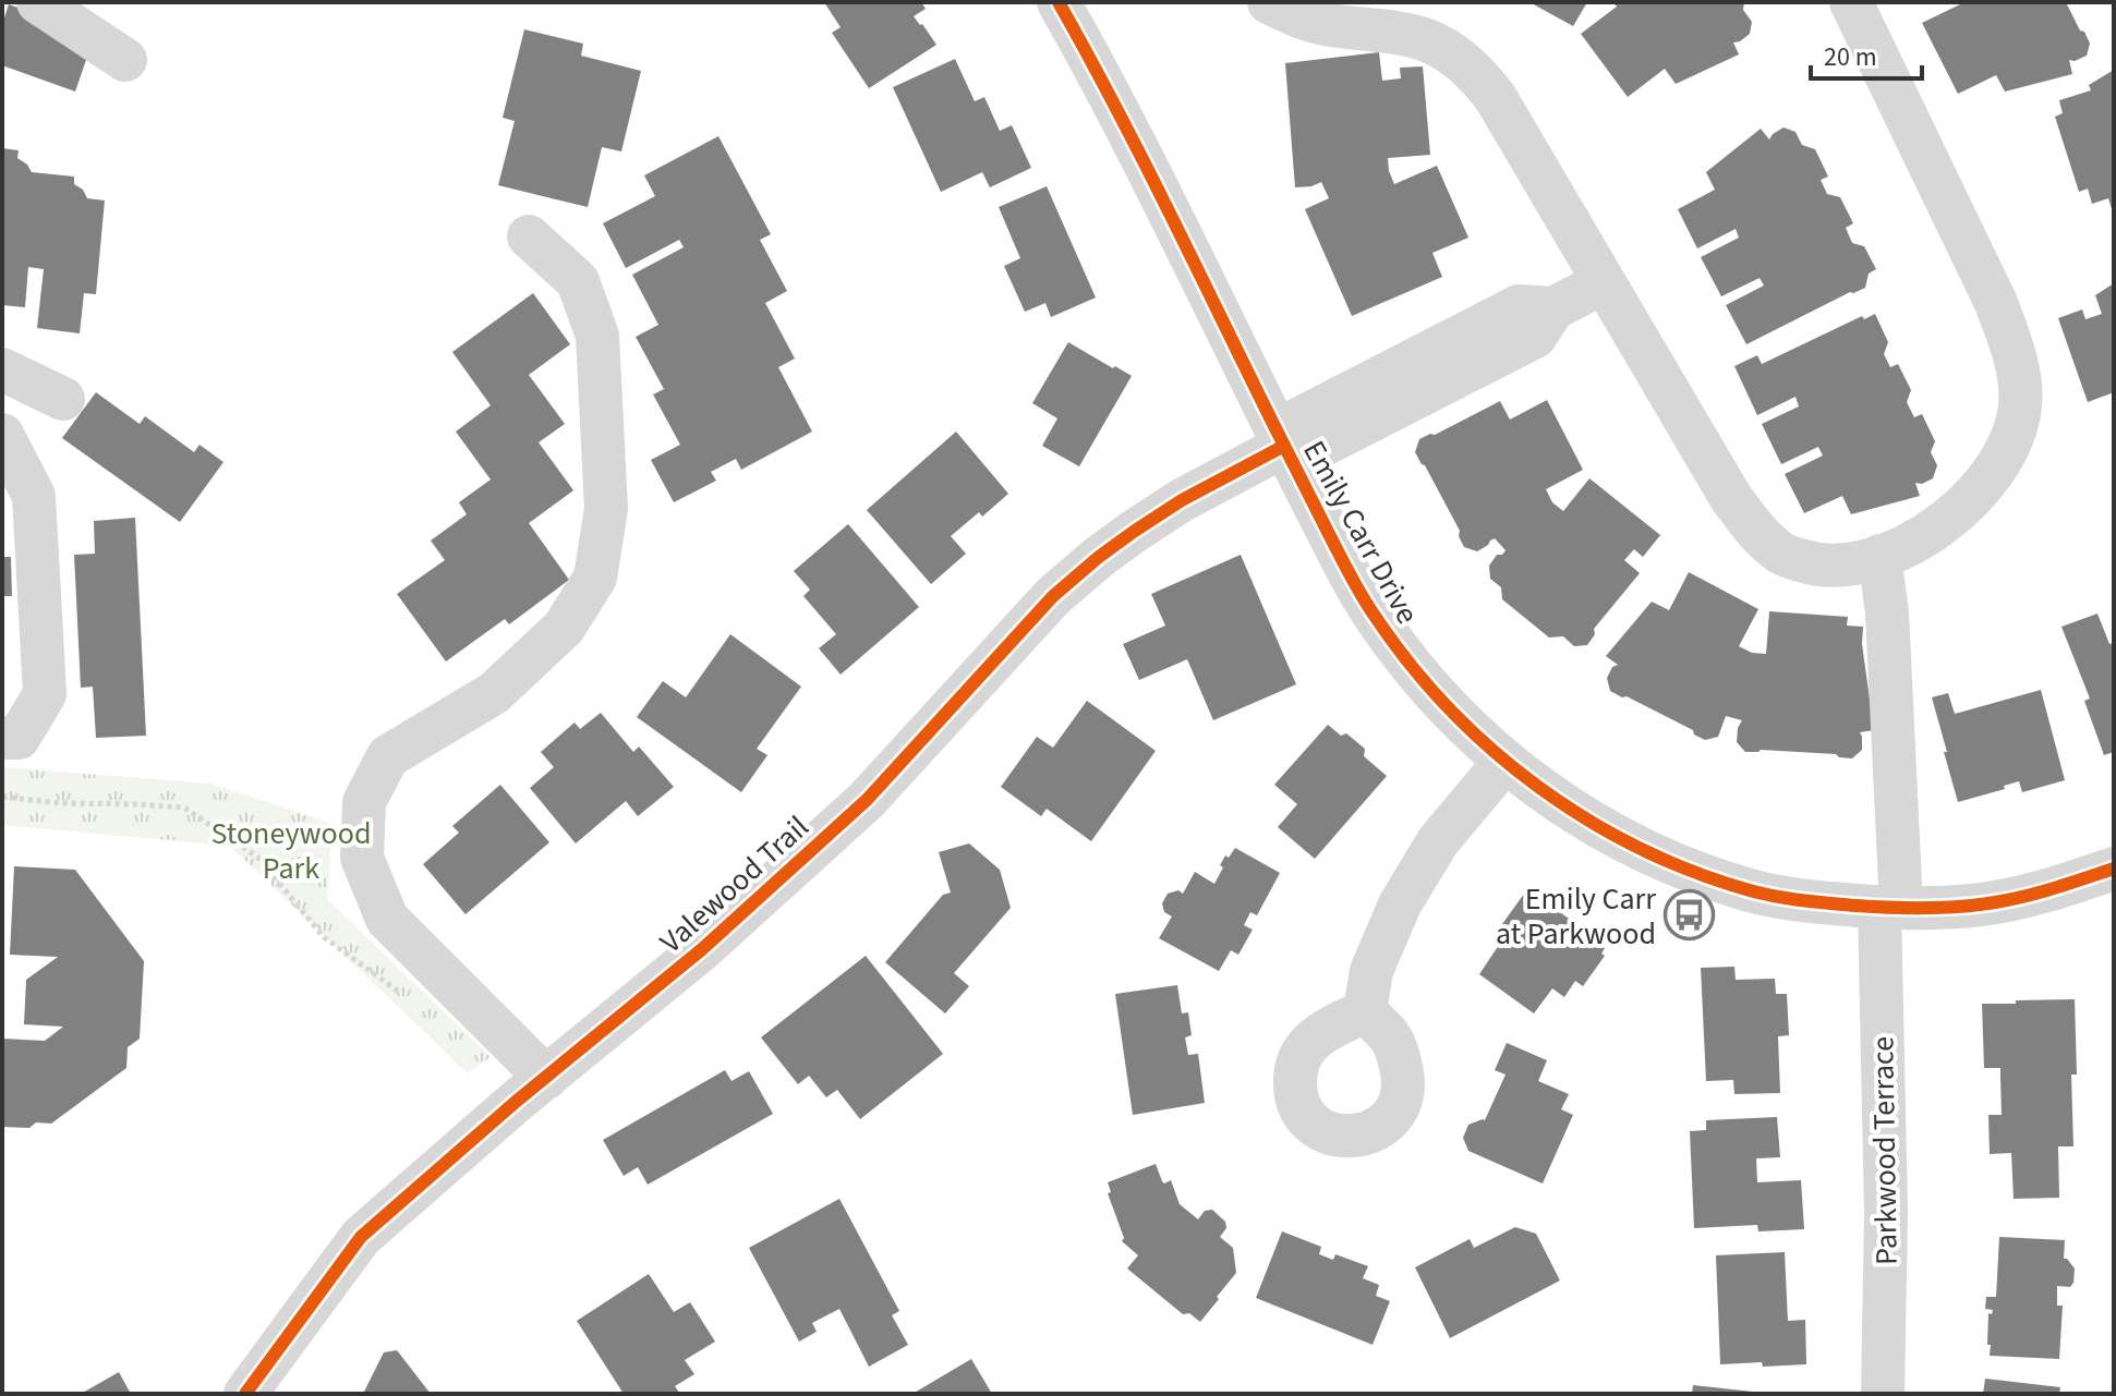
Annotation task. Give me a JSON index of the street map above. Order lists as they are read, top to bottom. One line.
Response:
{"streets":{"street":["Emily Carr Drive","Valewood Trail","Parkwood Terrace"]},"crossings":[["Emily Carr Drive","Valewood Trail"],["Emily Carr Drive","Parkwood Terrace"]],"parks":["Stoneywood Park"],"places":{"bus stop":["Emily Carr at Parkwood"]},"scale_bar":"20 m"}
